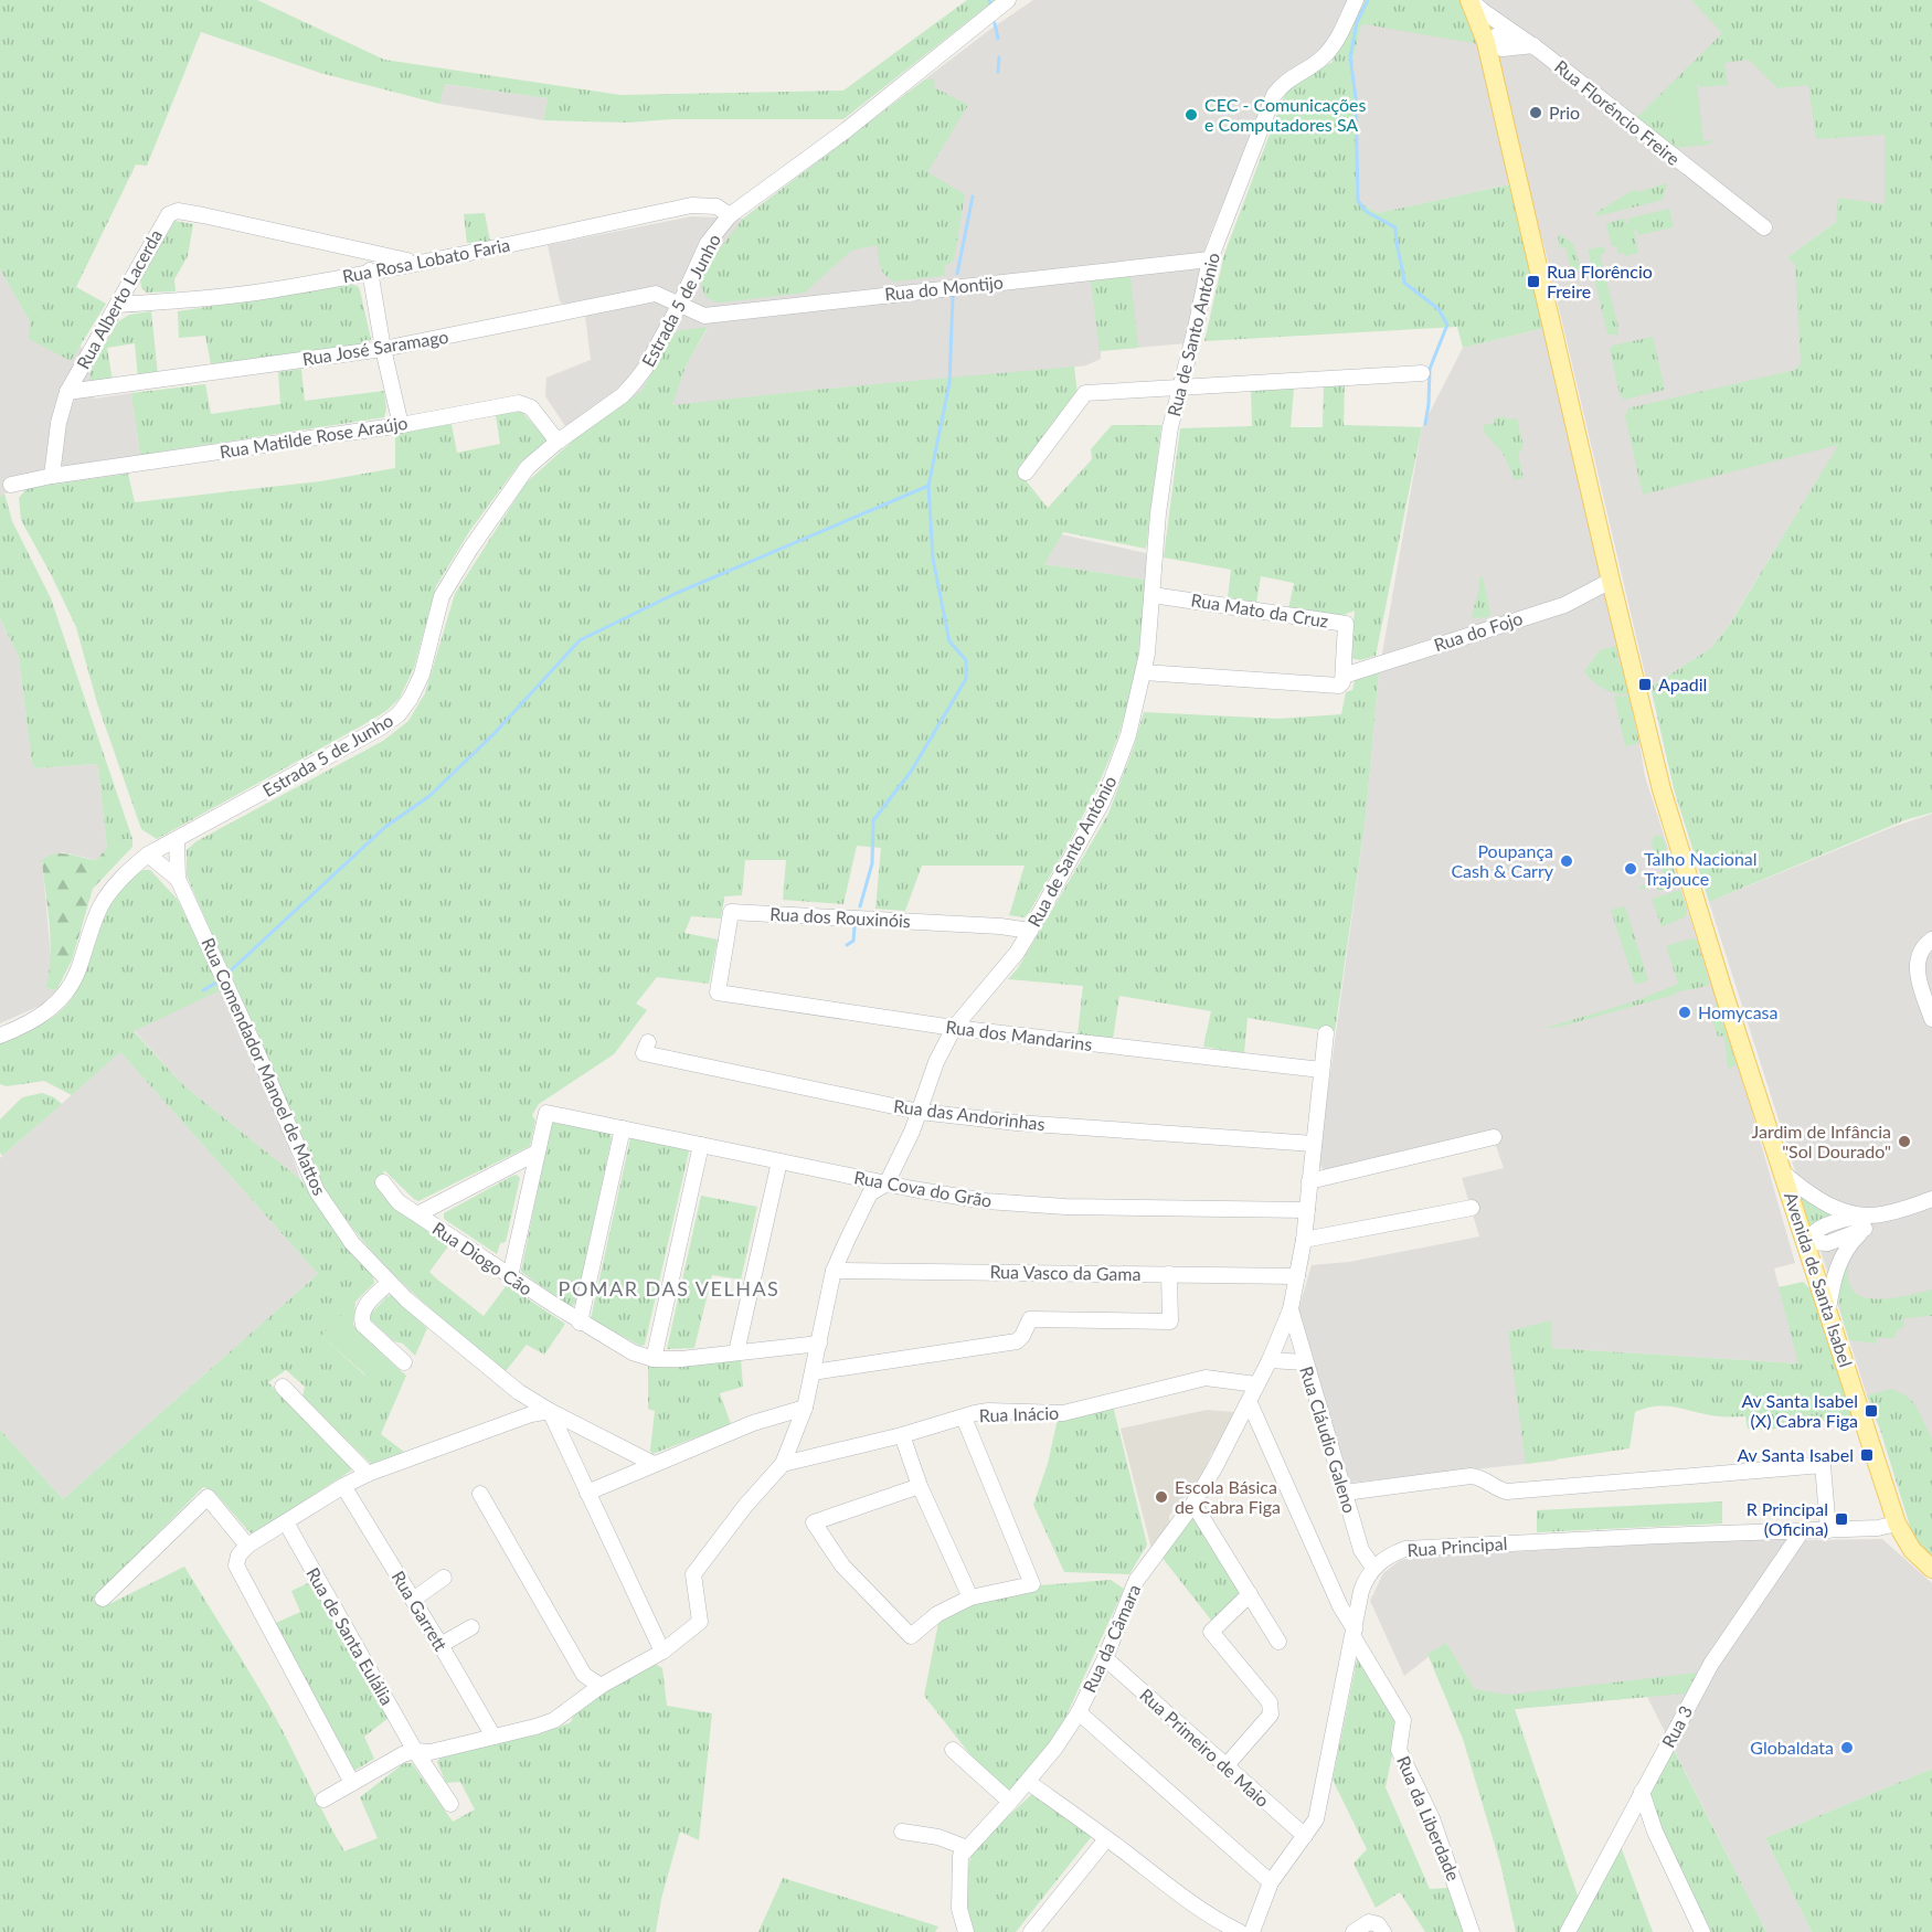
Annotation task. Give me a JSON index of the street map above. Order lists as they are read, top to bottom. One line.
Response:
{"streets":{"main road":["Avenida de Santa Isabel"],"street":["Rua Floréncio Freire","Rua Rosa Lobato Faria","Rua do Montijo","Rua Alberto Lacerda","Estrada 5 de Junho","Rua de Santo António","Rua José Saramago","Rua Matilde Rose Araújo","Rua Mato da Cruz","Rua do Fojo","Rua dos Rouxinóis","Rua dos Mandarins","Rua Comendador Manoel de Mattos","Rua das Andorinhas","Rua Cova do Grão","Rua Diogo Cão","Rua Vasco da Gama","Rua Inácio","Rua Cláudio Galeno","Rua Principal","Rua Garrett","Rua de Santa Eulália","Rua da Câmara","Rua 3","Rua Primeiro de Maio","Rua da Liberdade"]},"crossings":[["Rua Floréncio Freire","Avenida de Santa Isabel"],["Rua Rosa Lobato Faria","Rua Alberto Lacerda"],["Rua Rosa Lobato Faria","Estrada 5 de Junho"],["Rua do Montijo","Estrada 5 de Junho"],["Rua do Montijo","Rua de Santo António"],["Rua do Montijo","Rua José Saramago"],["Rua Alberto Lacerda","Rua José Saramago"],["Rua Alberto Lacerda","Rua Matilde Rose Araújo"],["Estrada 5 de Junho","Rua José Saramago"],["Estrada 5 de Junho","Rua Matilde Rose Araújo"],["Rua de Santo António","Rua Mato da Cruz"],["Rua de Santo António","Rua dos Rouxinóis"],["Rua de Santo António","Rua dos Mandarins"],["Rua de Santo António","Rua das Andorinhas"],["Rua de Santo António","Rua Cova do Grão"],["Rua de Santo António","Rua Diogo Cão"],["Rua de Santo António","Rua Vasco da Gama"],["Rua de Santo António","Rua Inácio"],["Rua Mato da Cruz","Rua do Fojo"],["Rua do Fojo","Avenida de Santa Isabel"],["Rua dos Rouxinóis","Rua dos Mandarins"],["Rua dos Mandarins","Rua da Câmara"],["Rua das Andorinhas","Rua da Câmara"],["Rua Cova do Grão","Rua da Câmara"],["Rua Vasco da Gama","Rua da Câmara"],["Avenida de Santa Isabel","Rua Principal"],["Rua Inácio","Rua da Câmara"],["Rua Cláudio Galeno","Rua Principal"],["Rua Cláudio Galeno","Rua da Câmara"],["Rua Principal","Rua 3"],["Rua da Câmara","Rua Primeiro de Maio"],["Rua da Câmara","Rua da Liberdade"]],"districts":["POMAR DAS VELHAS"],"places":{"other":["Prio","CEC - Comunicações e Computadores SA","Poupança Cash & Carry","Talho Nacional Trajouce","Homycasa","Jardim de Infância \"Sol Dourado\"","Escola Básica de Cabra Figa","Globaldata"],"transit":["Rua Florêncio Freire","Apadil","Av Santa Isabel (X) Cabra Figa","Av Santa Isabel","R Principal (Oficina)"]}}
